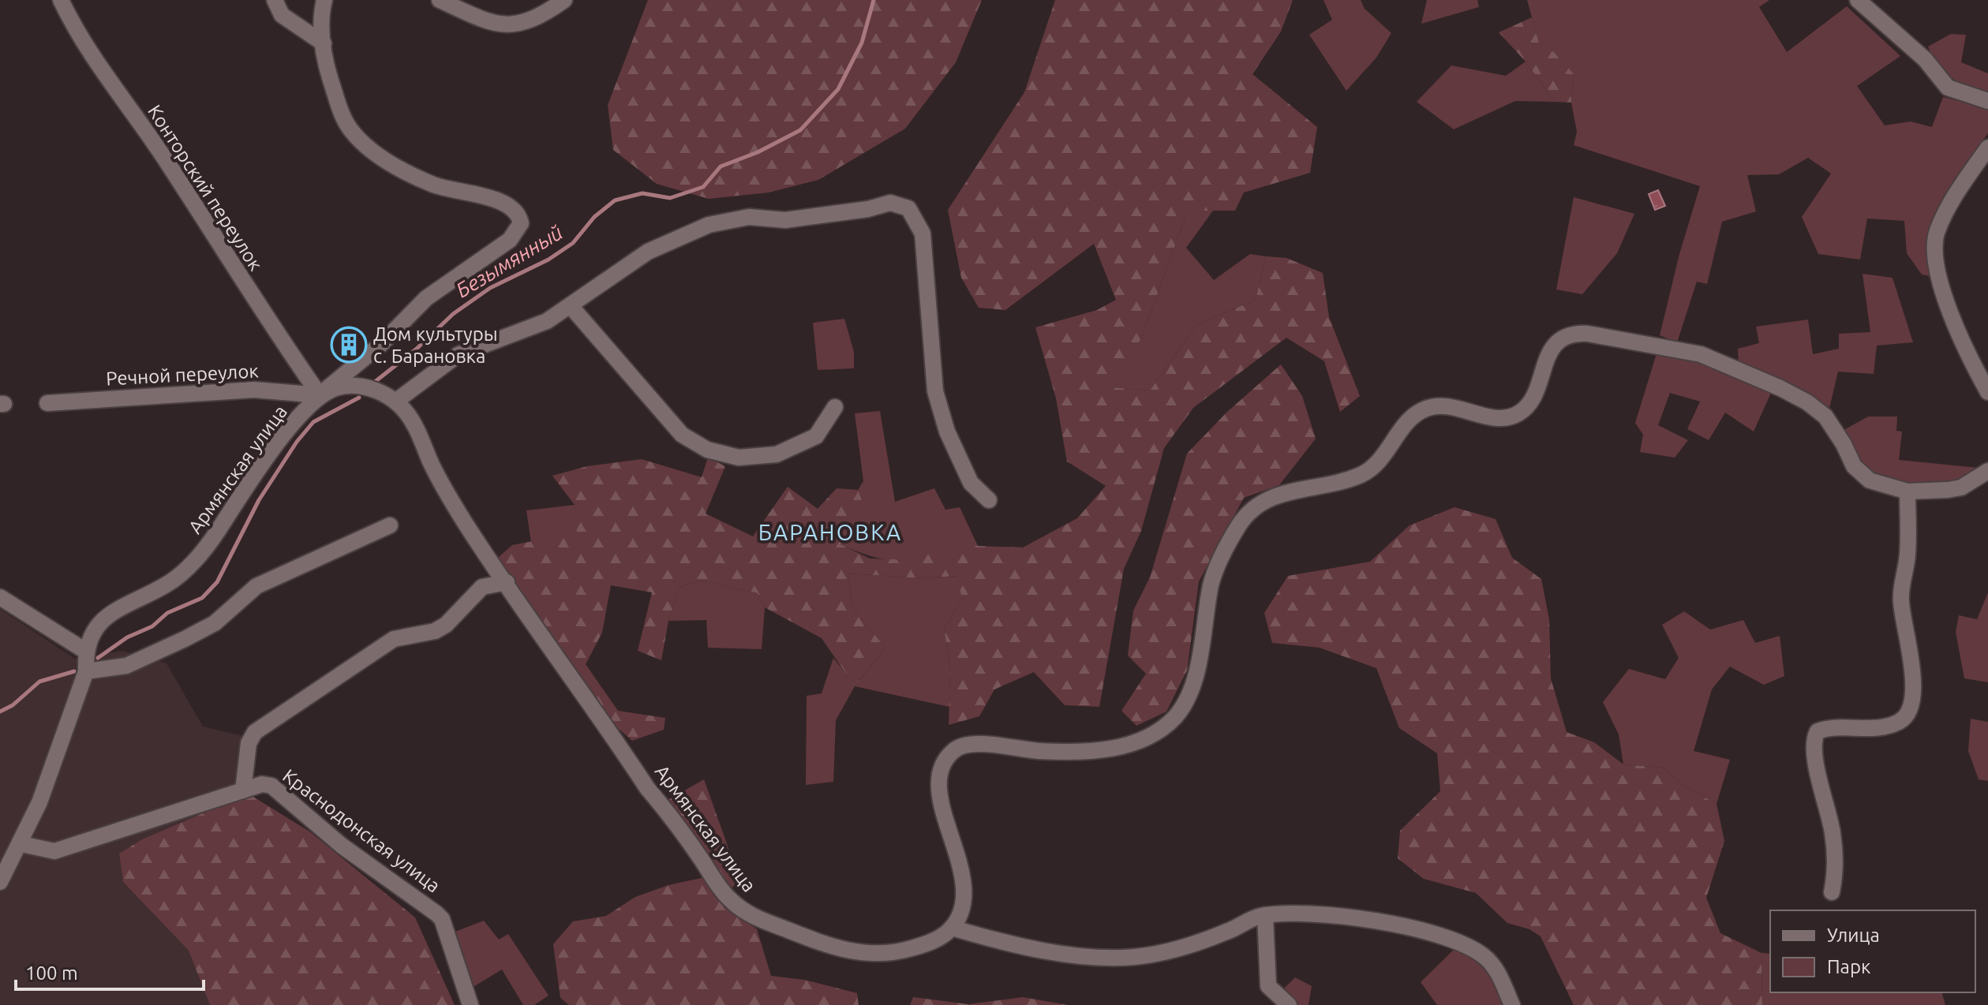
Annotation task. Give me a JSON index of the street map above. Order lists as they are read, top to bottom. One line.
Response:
{"streets":{"street":["Конторский переулок","Речной переулок","Армянская улица","Краснодонская улица"]},"crossings":[["Конторский переулок","Речной переулок"],["Конторский переулок","Армянская улица"],["Речной переулок","Армянская улица"]],"districts":["БАРАНОВКА"],"water":["Безымянный"],"places":{"building":["Дом культуры с. Барановка"]},"legend":["Улица","Парк"],"scale_bar":"100 m"}
